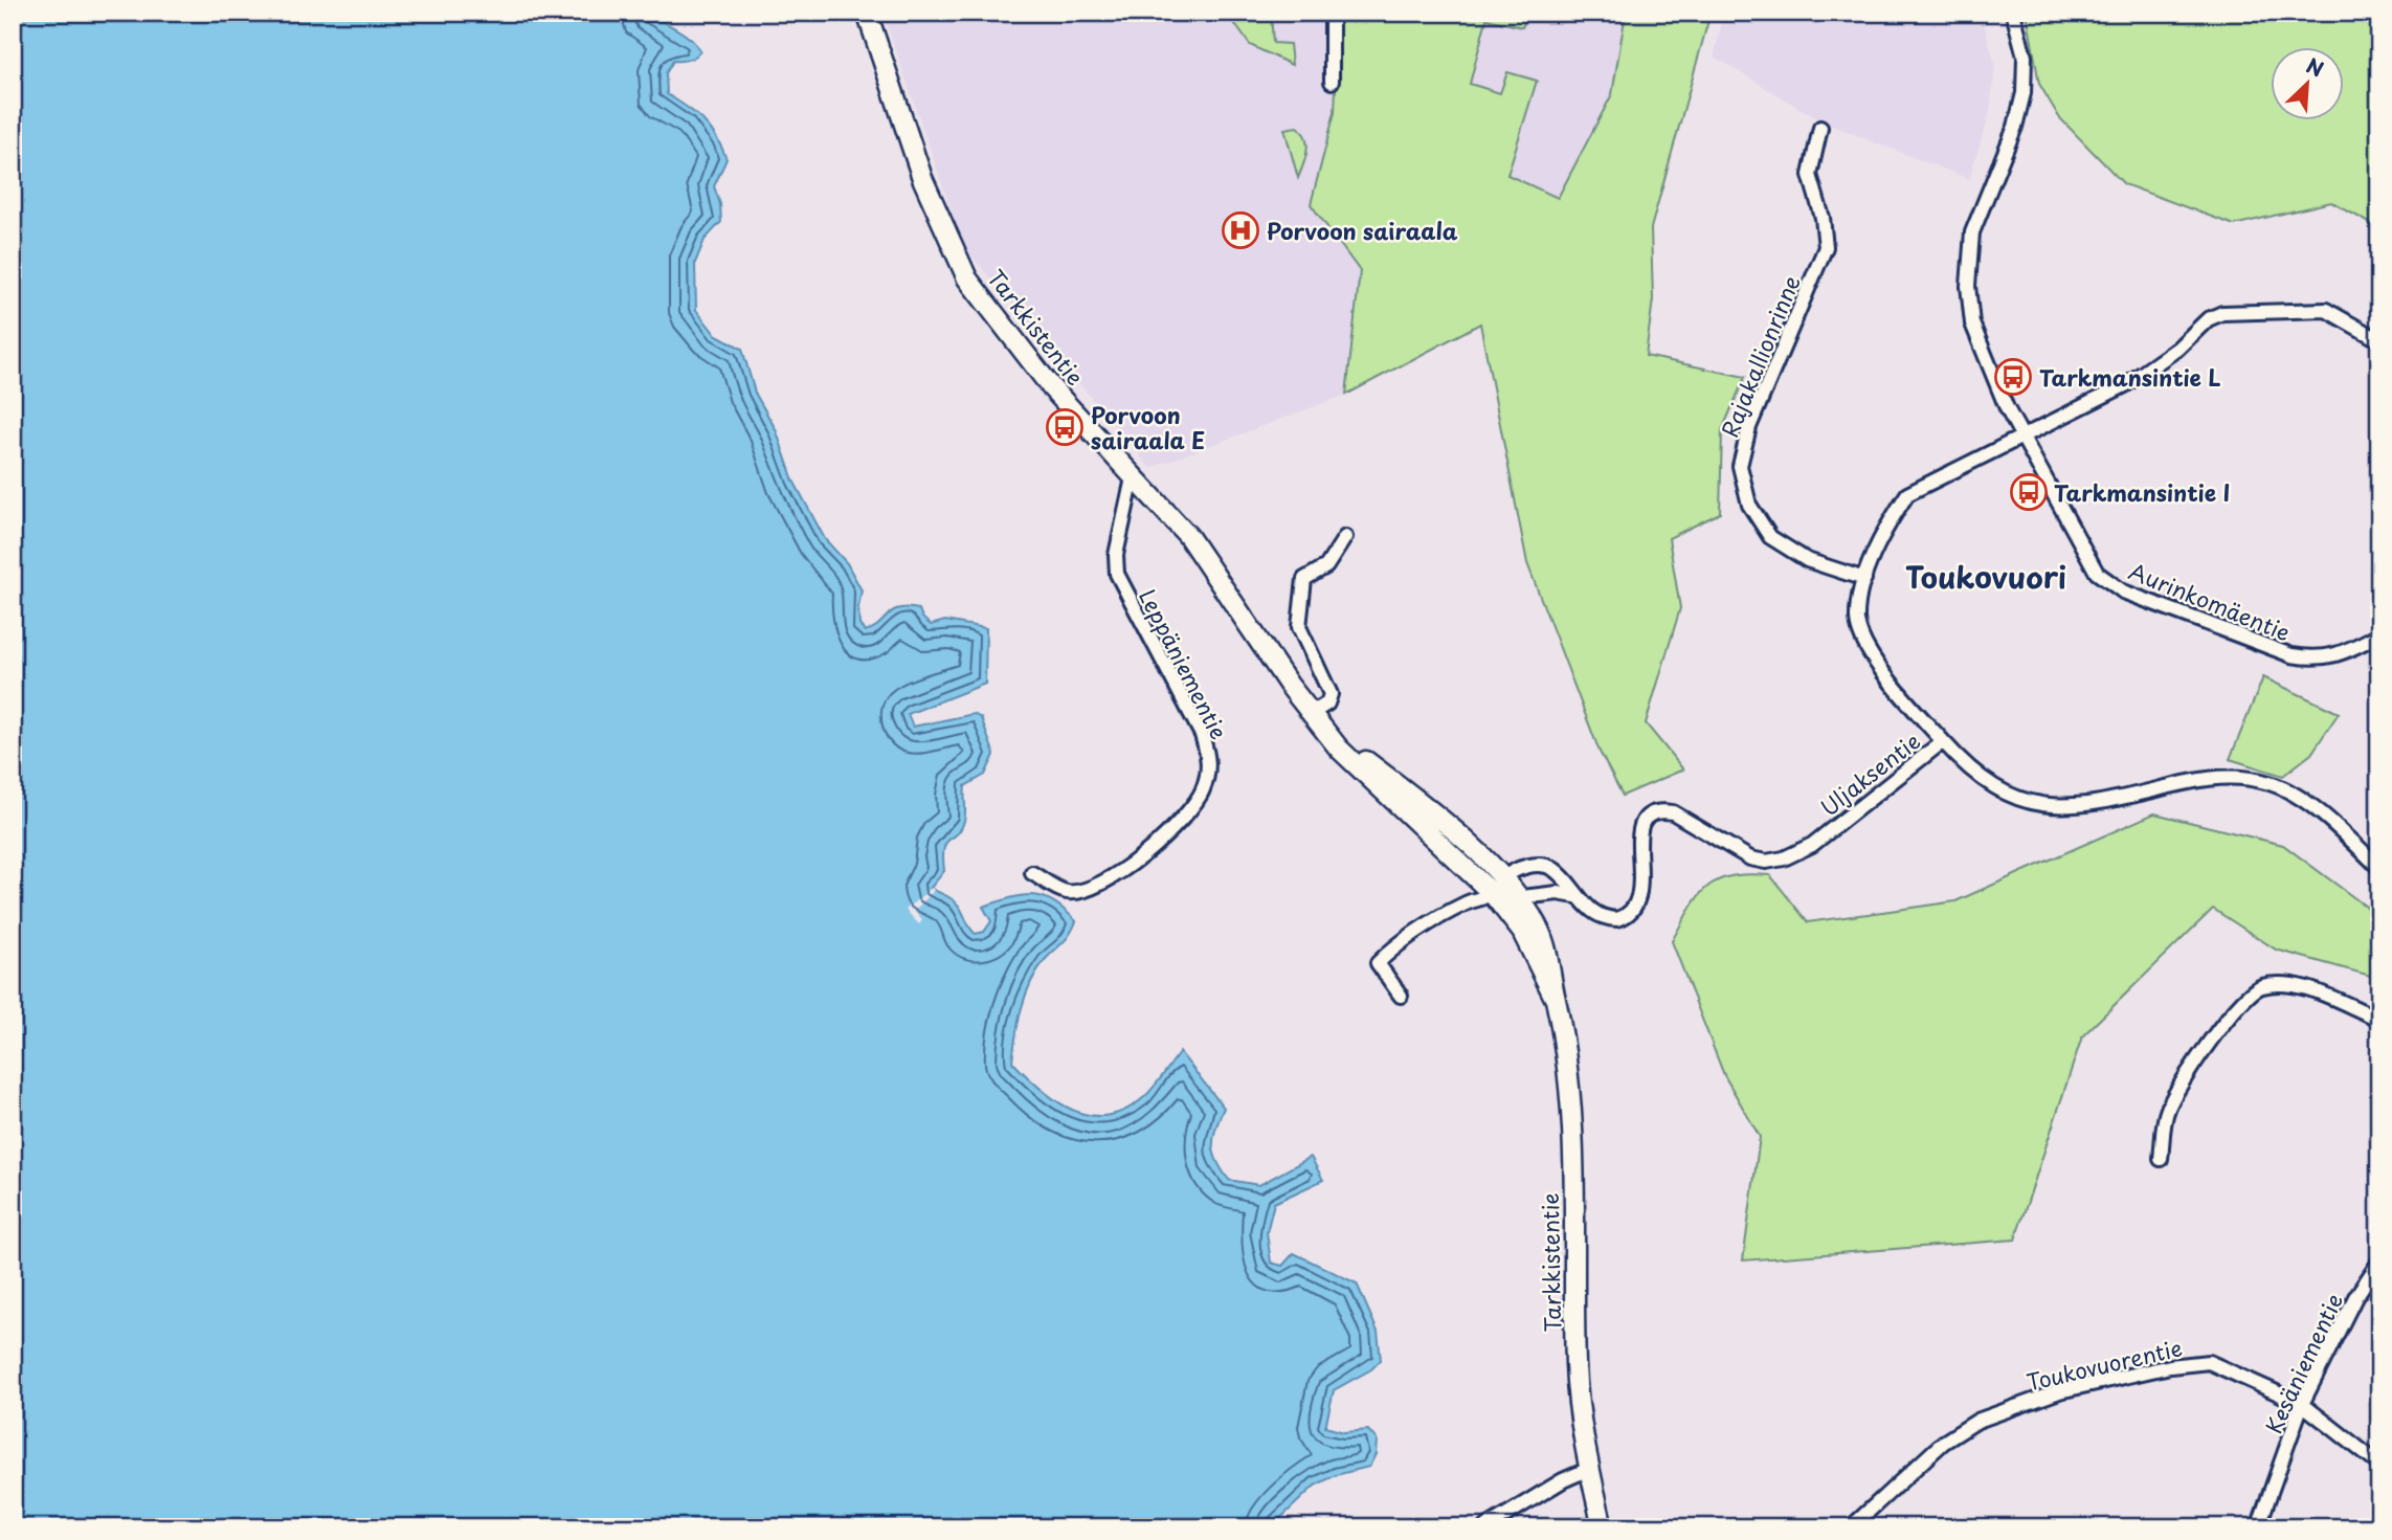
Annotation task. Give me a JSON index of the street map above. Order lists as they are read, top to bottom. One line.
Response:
{"streets":{"street":["Tarkkistentie","Rajakallionrinne","Aurinkomäentie","Leppäniementie","Uljaksentie","Kesäniementie","Toukovuorentie"]},"crossings":[["Tarkkistentie","Leppäniementie"],["Tarkkistentie","Uljaksentie"],["Kesäniementie","Toukovuorentie"]],"districts":["Toukovuori"],"places":{"hospital":["Porvoon sairaala"],"bus stop":["Tarkmansintie L","Porvoon sairaala E","Tarkmansintie I"]},"north":"top right"}
